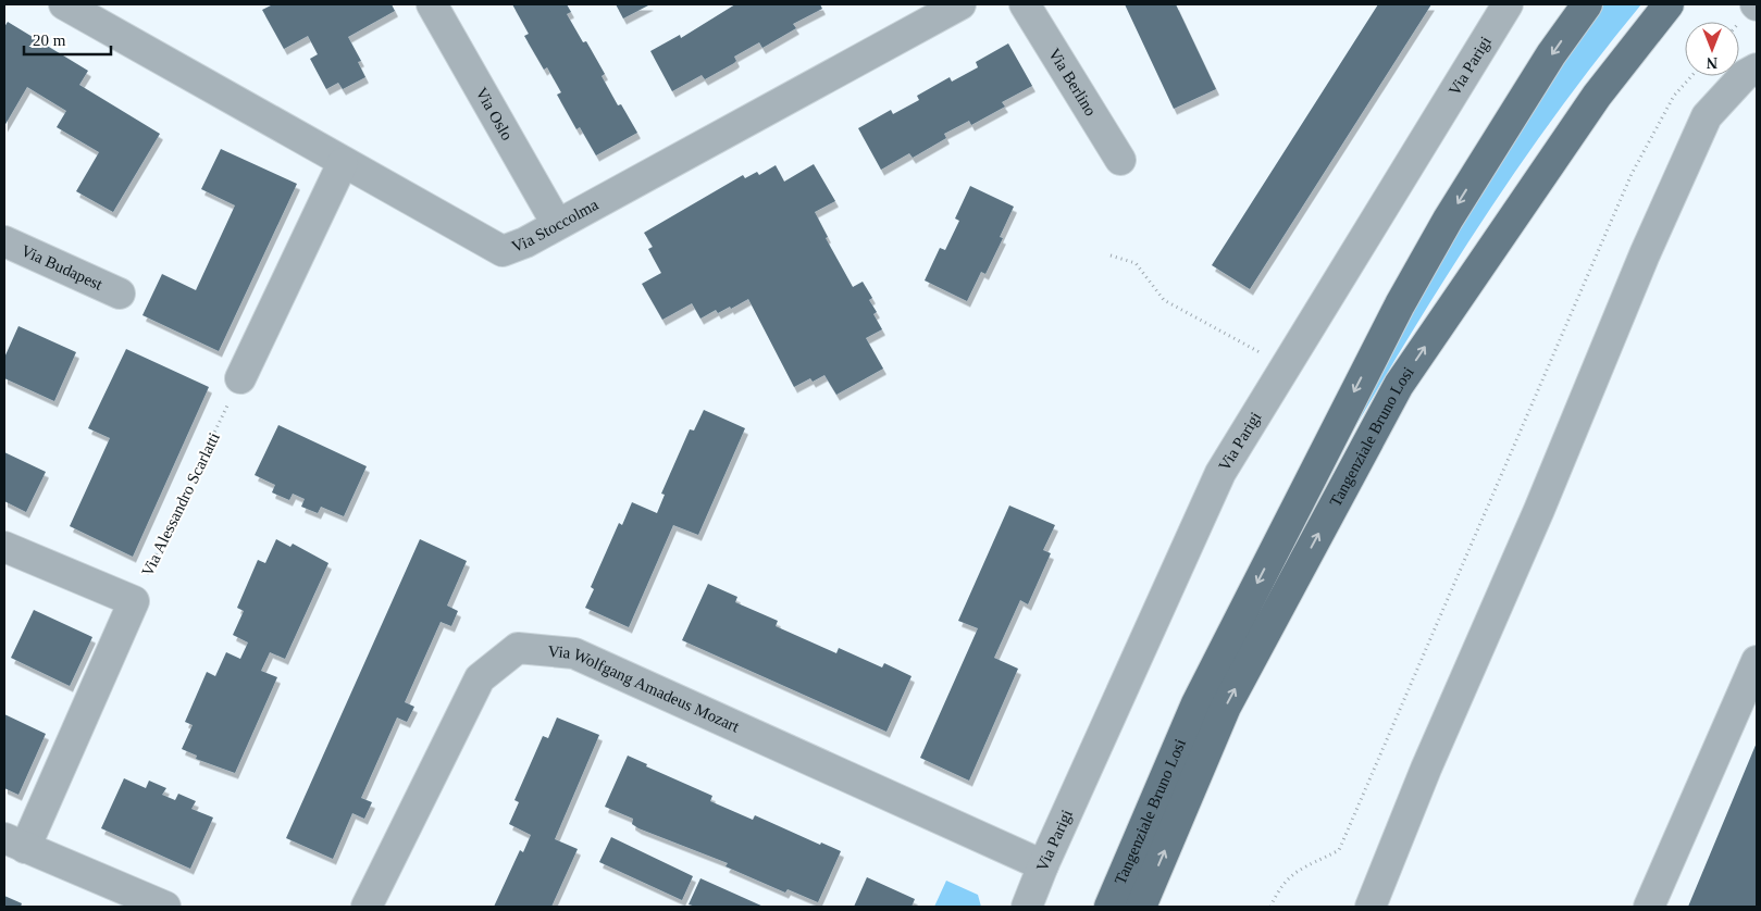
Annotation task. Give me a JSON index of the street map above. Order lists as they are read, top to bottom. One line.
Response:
{"streets":{"main road":["Tangenziale Bruno Losi"],"street":["Via Parigi","Via Berlino","Via Oslo","Via Stoccolma","Via Budapest","Via Wolfgang Amadeus Mozart"],"path":["Via Alessandro Scarlatti"]},"crossings":[["Via Parigi","Via Wolfgang Amadeus Mozart"],["Via Oslo","Via Stoccolma"]],"scale_bar":"20 m","north":"bottom"}
